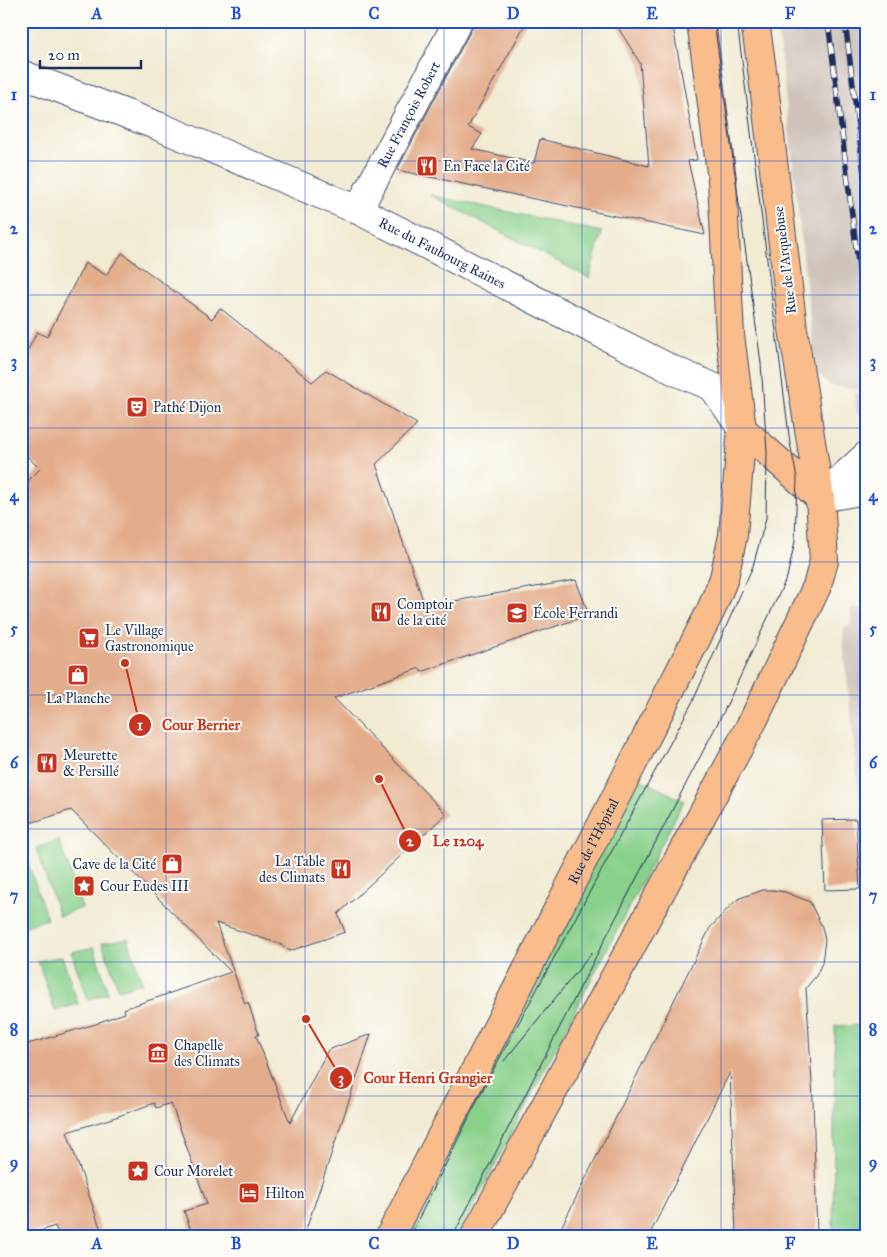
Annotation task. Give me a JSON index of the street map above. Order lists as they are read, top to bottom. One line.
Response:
{"streets":{"main road":["Rue du Faubourg Raines","Rue de l'Arquebuse","Rue de l'Hôpital"],"street":["Rue François Robert"]},"crossings":[["Rue François Robert","Rue du Faubourg Raines"],["Rue du Faubourg Raines","Rue de l'Arquebuse"],["Rue du Faubourg Raines","Rue de l'Hôpital"]],"places":{"restaurant":["En Face la Cité","Comptoir de la cité","Meurette & Persillé","La Table des Climats"],"theatre":["Pathé Dijon"],"school or university":["École Ferrandi"],"supermarket":["Le Village Gastronomique"],"other":["Cour Berrier","Le 1204","Cour Henri Grangier"],"shop":["La Planche","Cave de la Cité"],"place":["Cour Eudes III","Cour Morelet"],"museum":["Chapelle des Climats"],"hotel":["Hilton"]},"scale_bar":"20 m","grid":{"columns":["A","B","C","D","E","F"],"rows":["1","2","3","4","5","6","7","8","9"]}}
